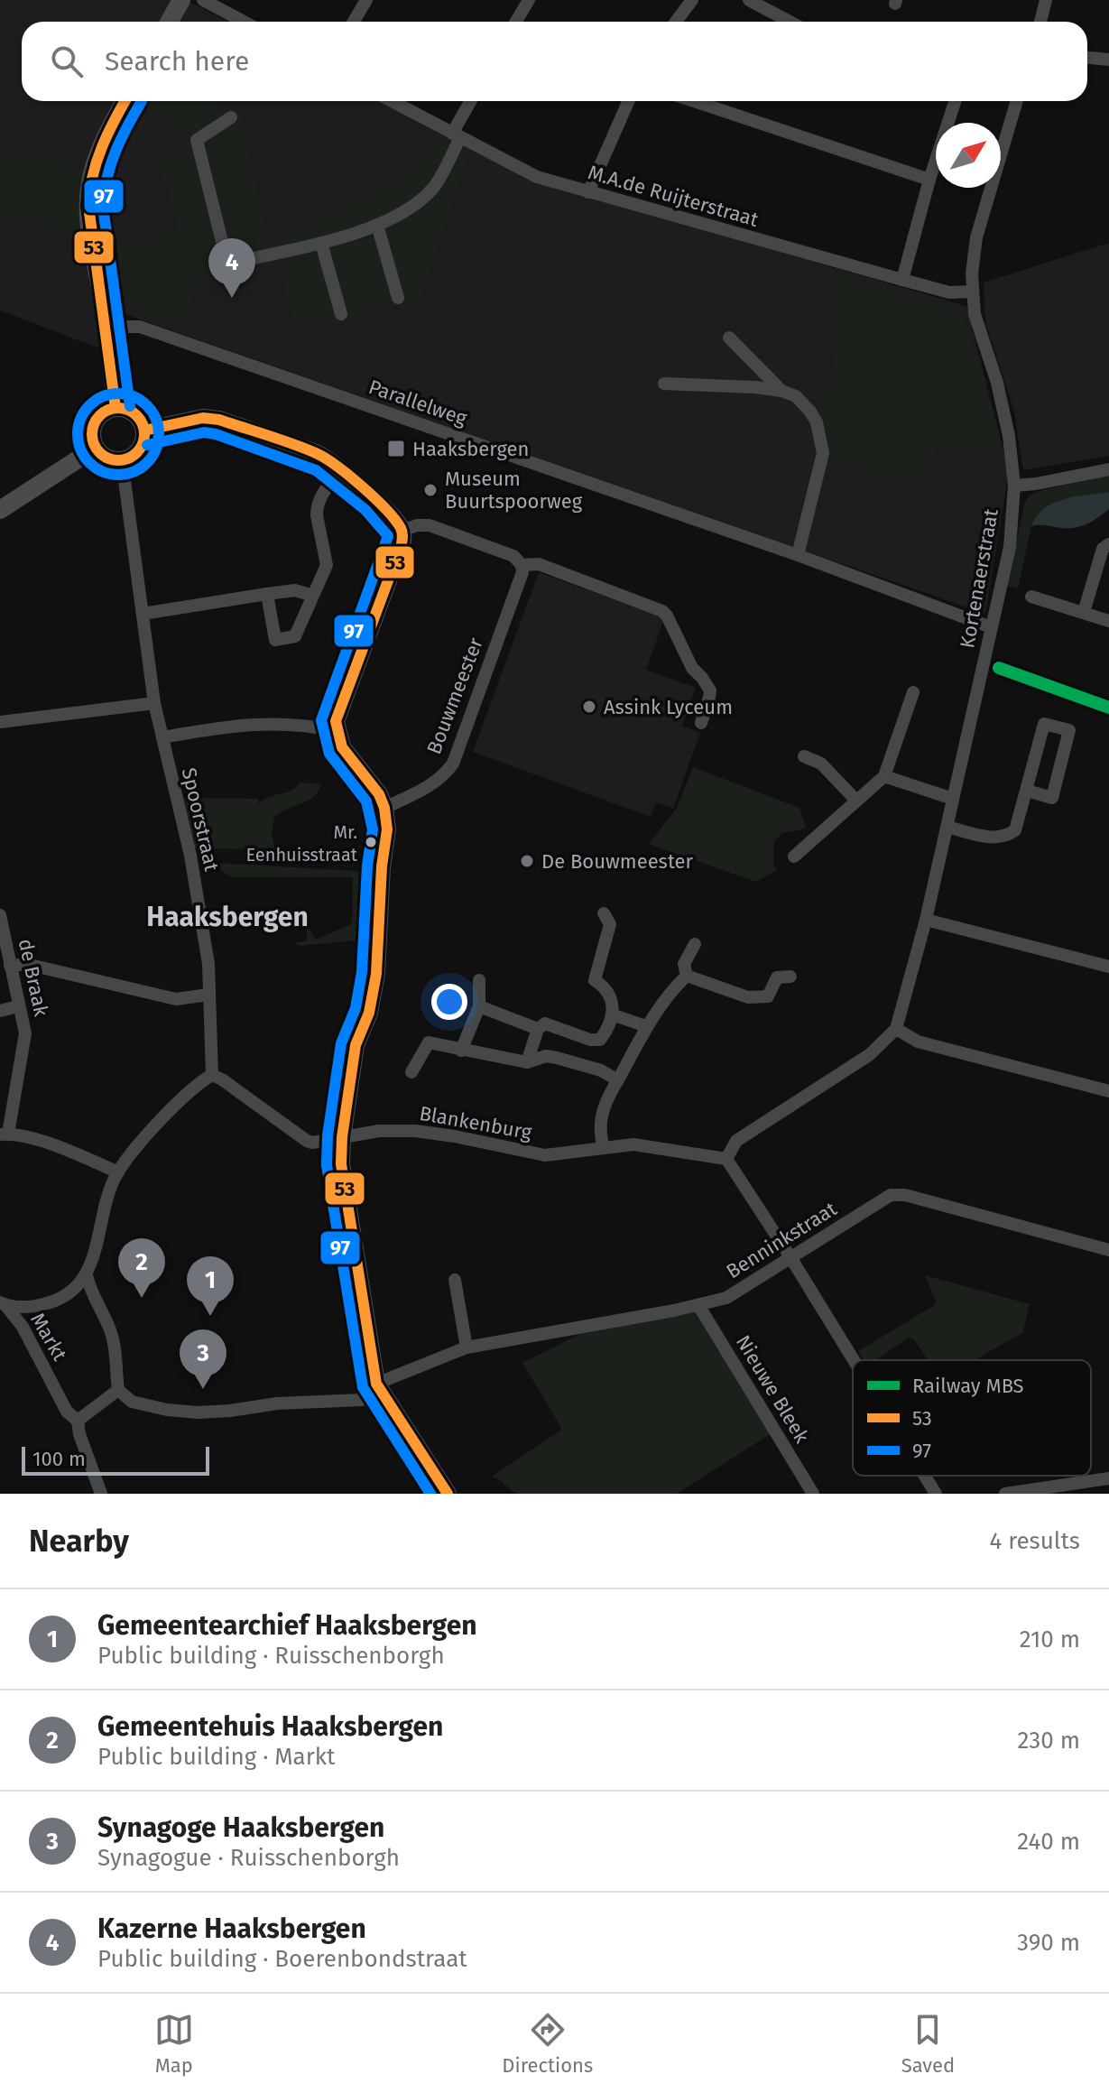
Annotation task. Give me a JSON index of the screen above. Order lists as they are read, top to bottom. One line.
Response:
{"streets":{"street":["M.A.de Ruijterstraat","Parallelweg","Kortenaerstraat","Bouwmeester","Spoorstraat","de Braak","Blankenburg","Benninkstraat","Markt","Nieuwe Bleek"]},"crossings":[["M.A.de Ruijterstraat","Kortenaerstraat"],["Parallelweg","Kortenaerstraat"],["Spoorstraat","Blankenburg"],["Benninkstraat","Nieuwe Bleek"]],"districts":["Haaksbergen"],"places":{"transit":["Haaksbergen"],"other":["Museum Buurtspoorweg","Assink Lyceum","Mr. Eenhuisstraat","De Bouwmeester"]},"lines":["transit line 53","transit line 97","rail line MBS"],"legend":["Railway MBS","53","97"],"scale_bar":"100 m","north":"top right","page":{"search":"Search here","pins":["4","2","1","3"],"scale":"100 m","heading":["Nearby","4 results"],"list":[{"mark":"1","name":"Gemeentearchief Haaksbergen","note":"Public building · Ruisschenborgh","value":"210 m"},{"mark":"2","name":"Gemeentehuis Haaksbergen","note":"Public building · Markt","value":"230 m"},{"mark":"3","name":"Synagoge Haaksbergen","note":"Synagogue · Ruisschenborgh","value":"240 m"},{"mark":"4","name":"Kazerne Haaksbergen","note":"Public building · Boerenbondstraat","value":"390 m"}],"nav":["Map","Directions","Saved"]}}
